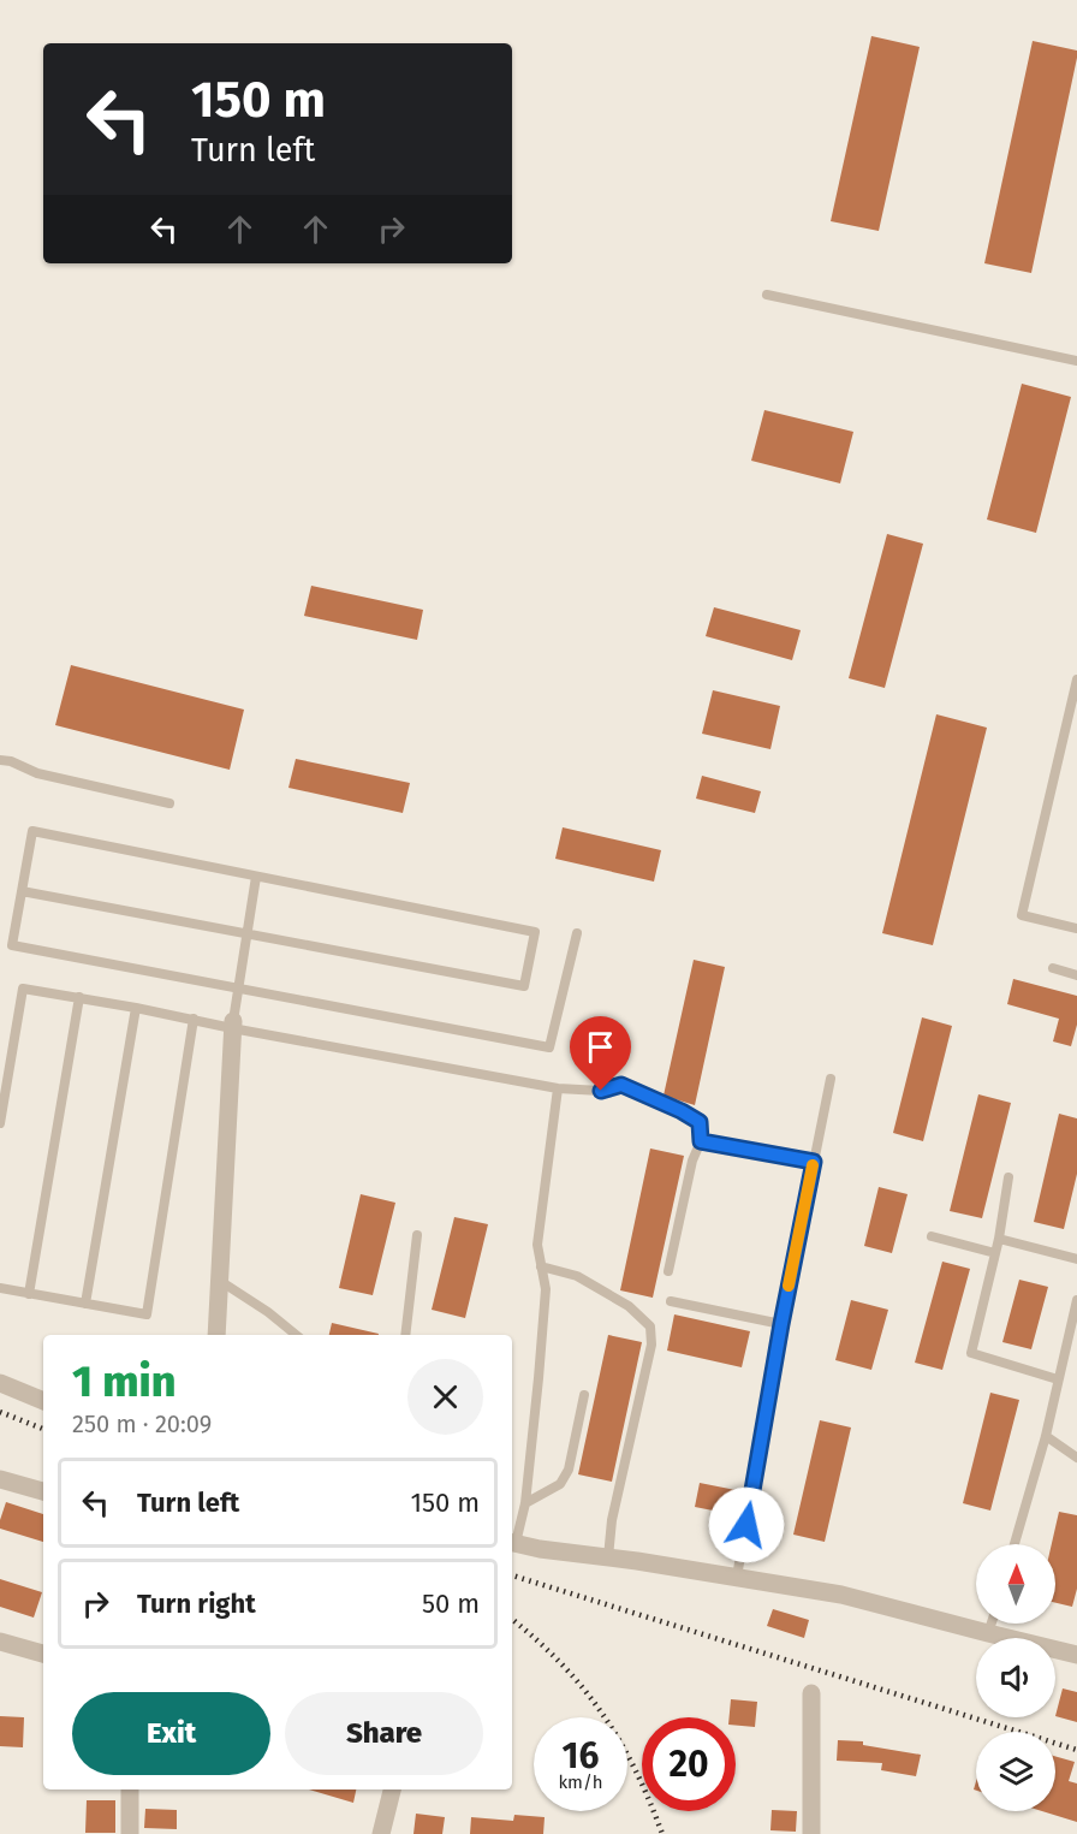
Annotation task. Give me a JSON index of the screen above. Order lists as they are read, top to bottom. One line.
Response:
{"north":"top","page":{"turn":["150 m","Turn left"],"heading":["1 min","250 m · 20:09"],"list":[{"name":"Turn left","value":"150 m"},{"name":"Turn right","value":"50 m"}],"buttons":["Exit","Share"],"speed":"16 km/h","limit":"20"}}
